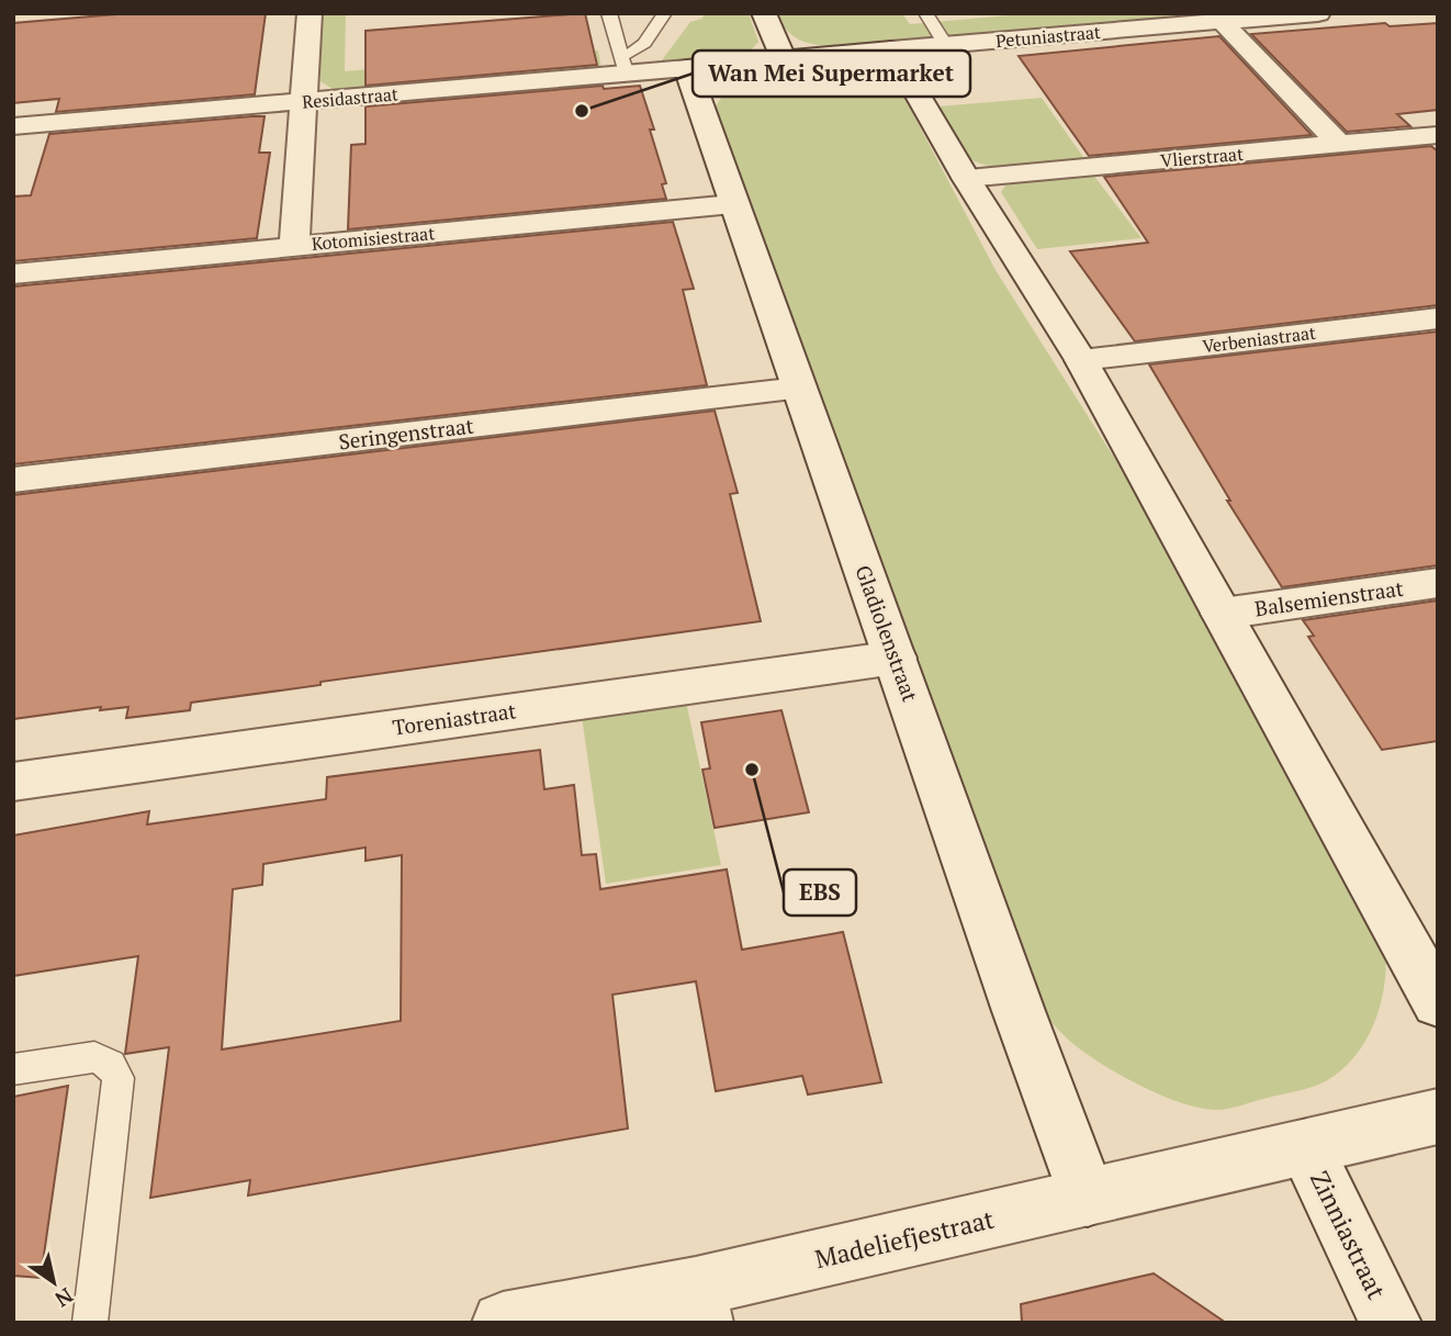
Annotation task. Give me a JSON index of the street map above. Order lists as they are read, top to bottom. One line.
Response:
{"streets":{"street":["Petuniastraat","Residastraat","Vlierstraat","Kotomisiestraat","Verbeniastraat","Seringenstraat","Balsemienstraat","Gladiolenstraat","Toreniastraat","Zinniastraat","Madeliefjestraat"]},"crossings":[["Petuniastraat","Residastraat"],["Petuniastraat","Gladiolenstraat"],["Residastraat","Gladiolenstraat"],["Kotomisiestraat","Gladiolenstraat"],["Seringenstraat","Gladiolenstraat"],["Gladiolenstraat","Toreniastraat"],["Gladiolenstraat","Madeliefjestraat"],["Zinniastraat","Madeliefjestraat"]],"places":["Wan Mei Supermarket","EBS"],"north":"bottom right"}
